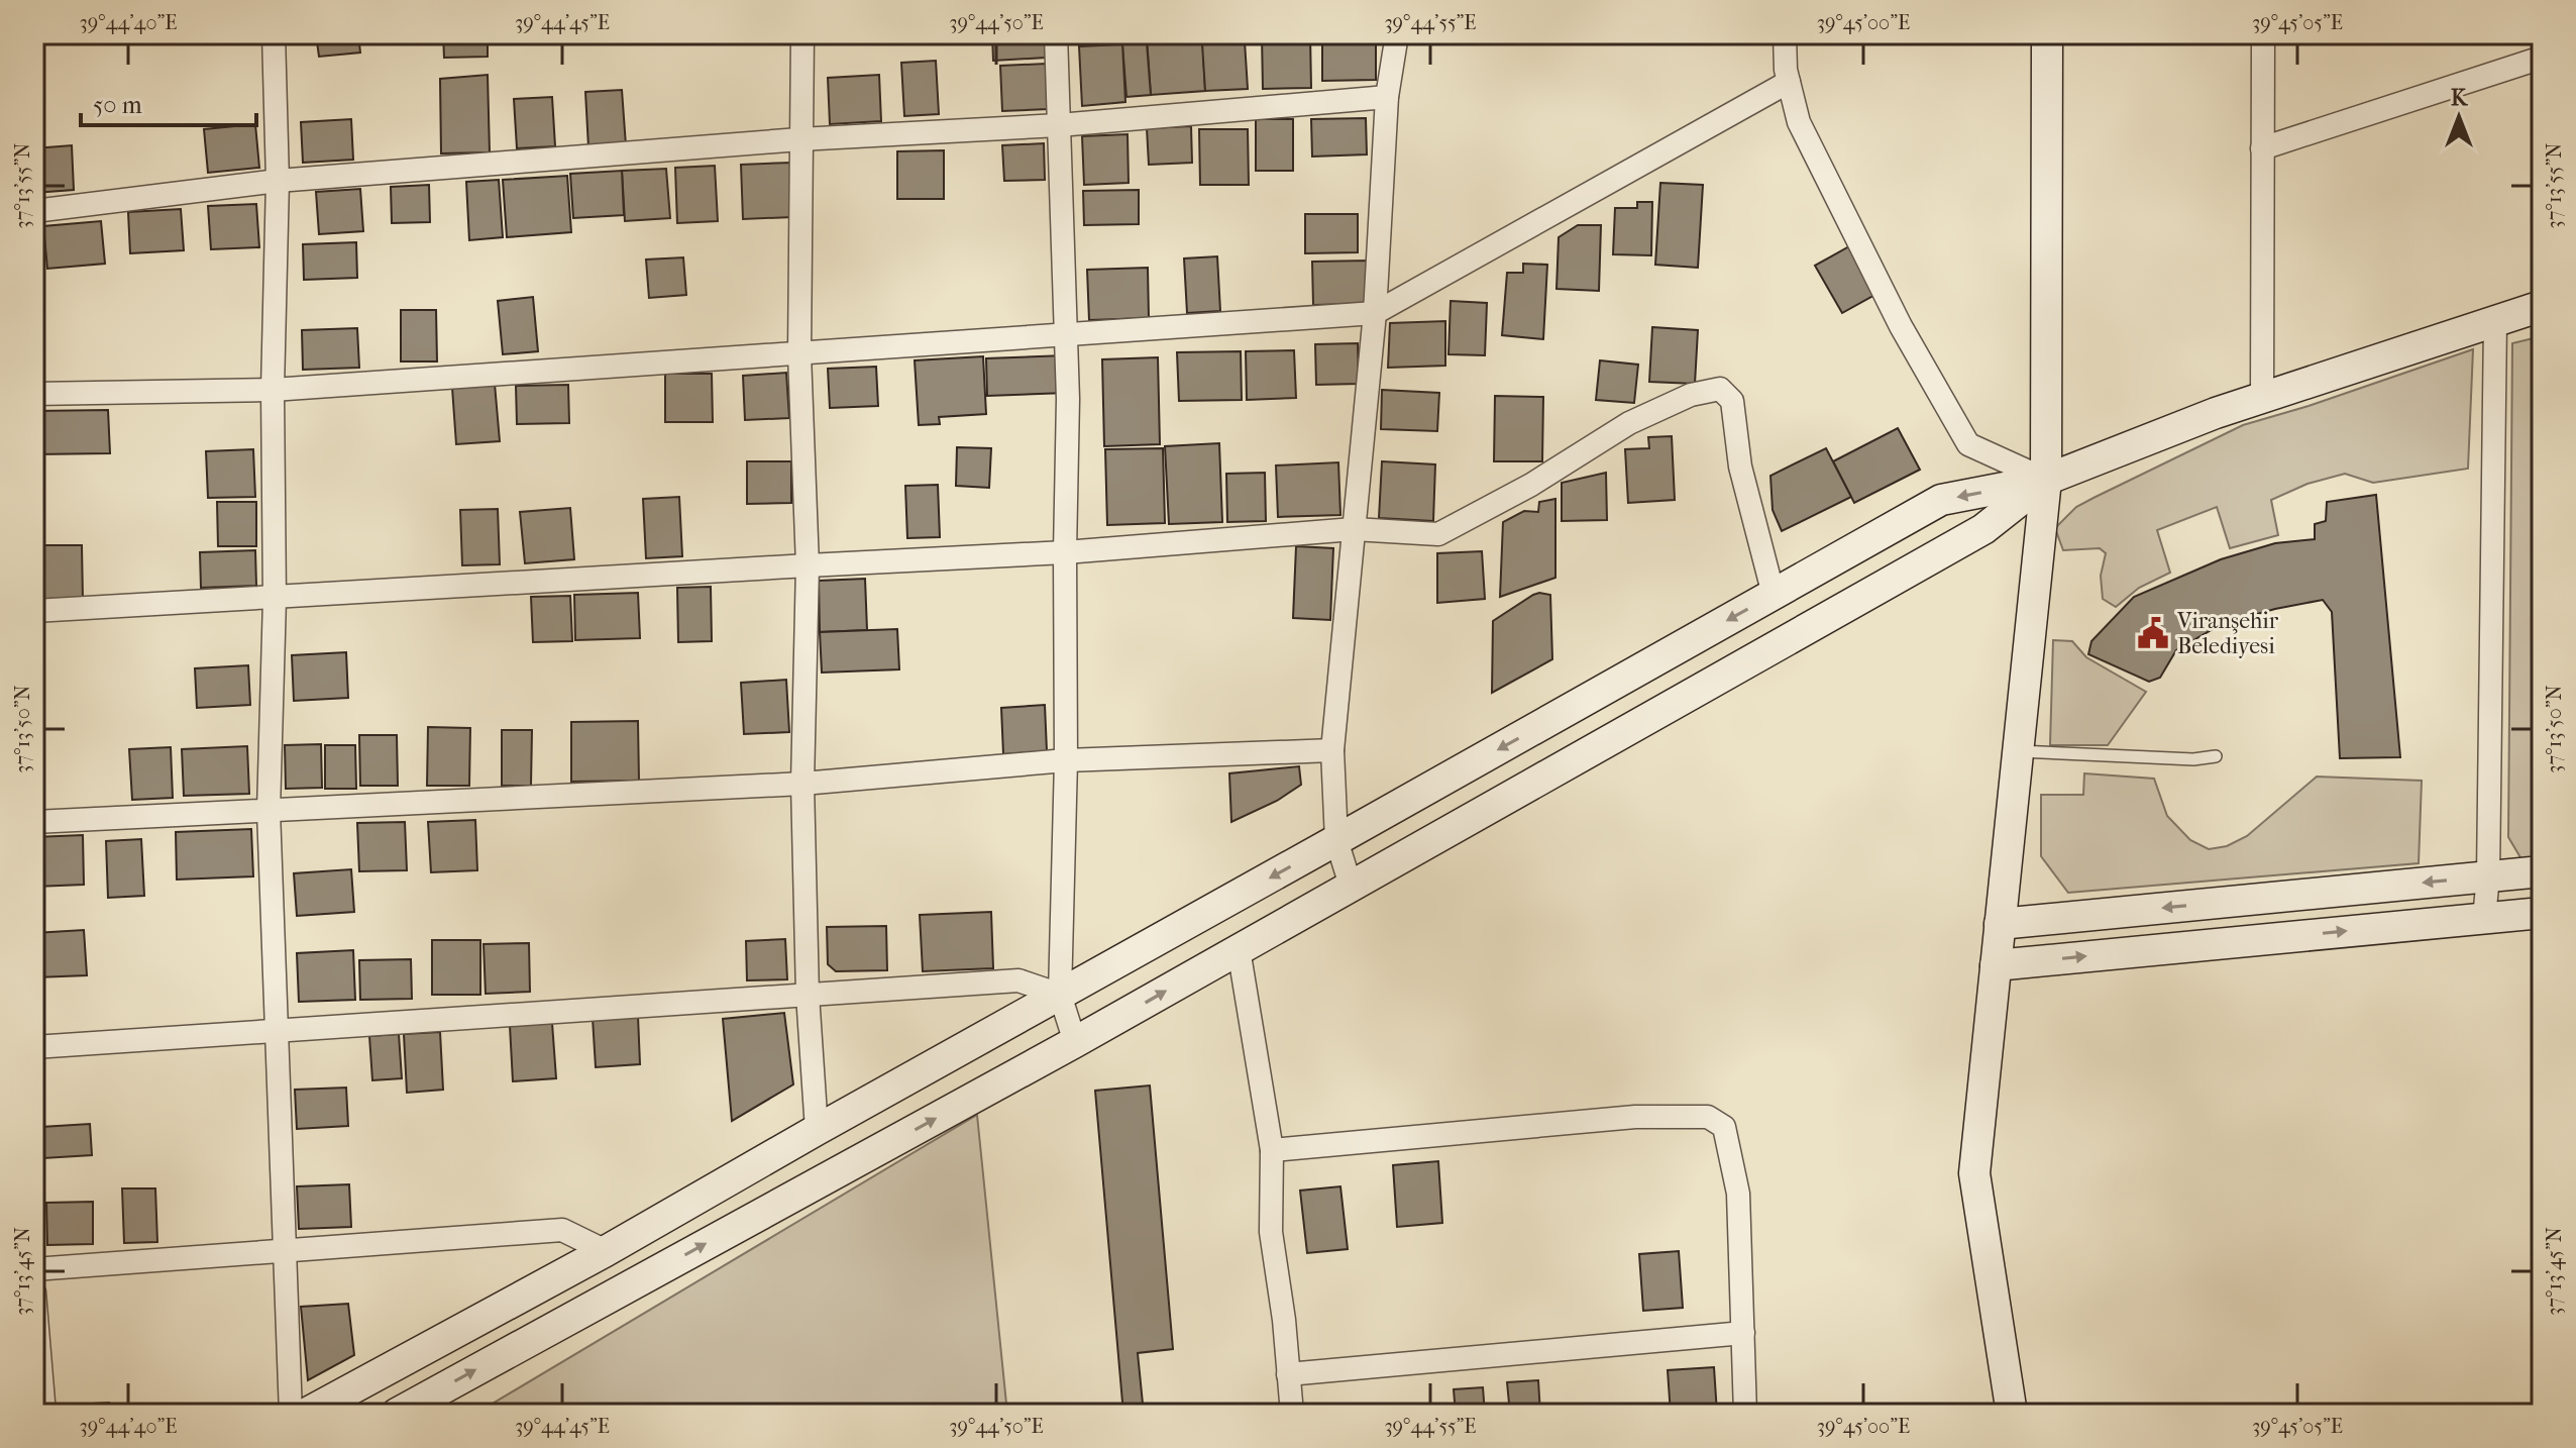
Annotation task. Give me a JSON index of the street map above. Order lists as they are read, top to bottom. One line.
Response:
{"places":{"public building":["Viranşehir Belediyesi"]},"scale_bar":"50 m","north":"top","coordinates":["39°44'40\"E","39°44'45\"E","39°44'50\"E","39°44'55\"E","39°45'00\"E","39°45'05\"E","37°13'55\"N","37°13'50\"N","37°13'45\"N"]}
